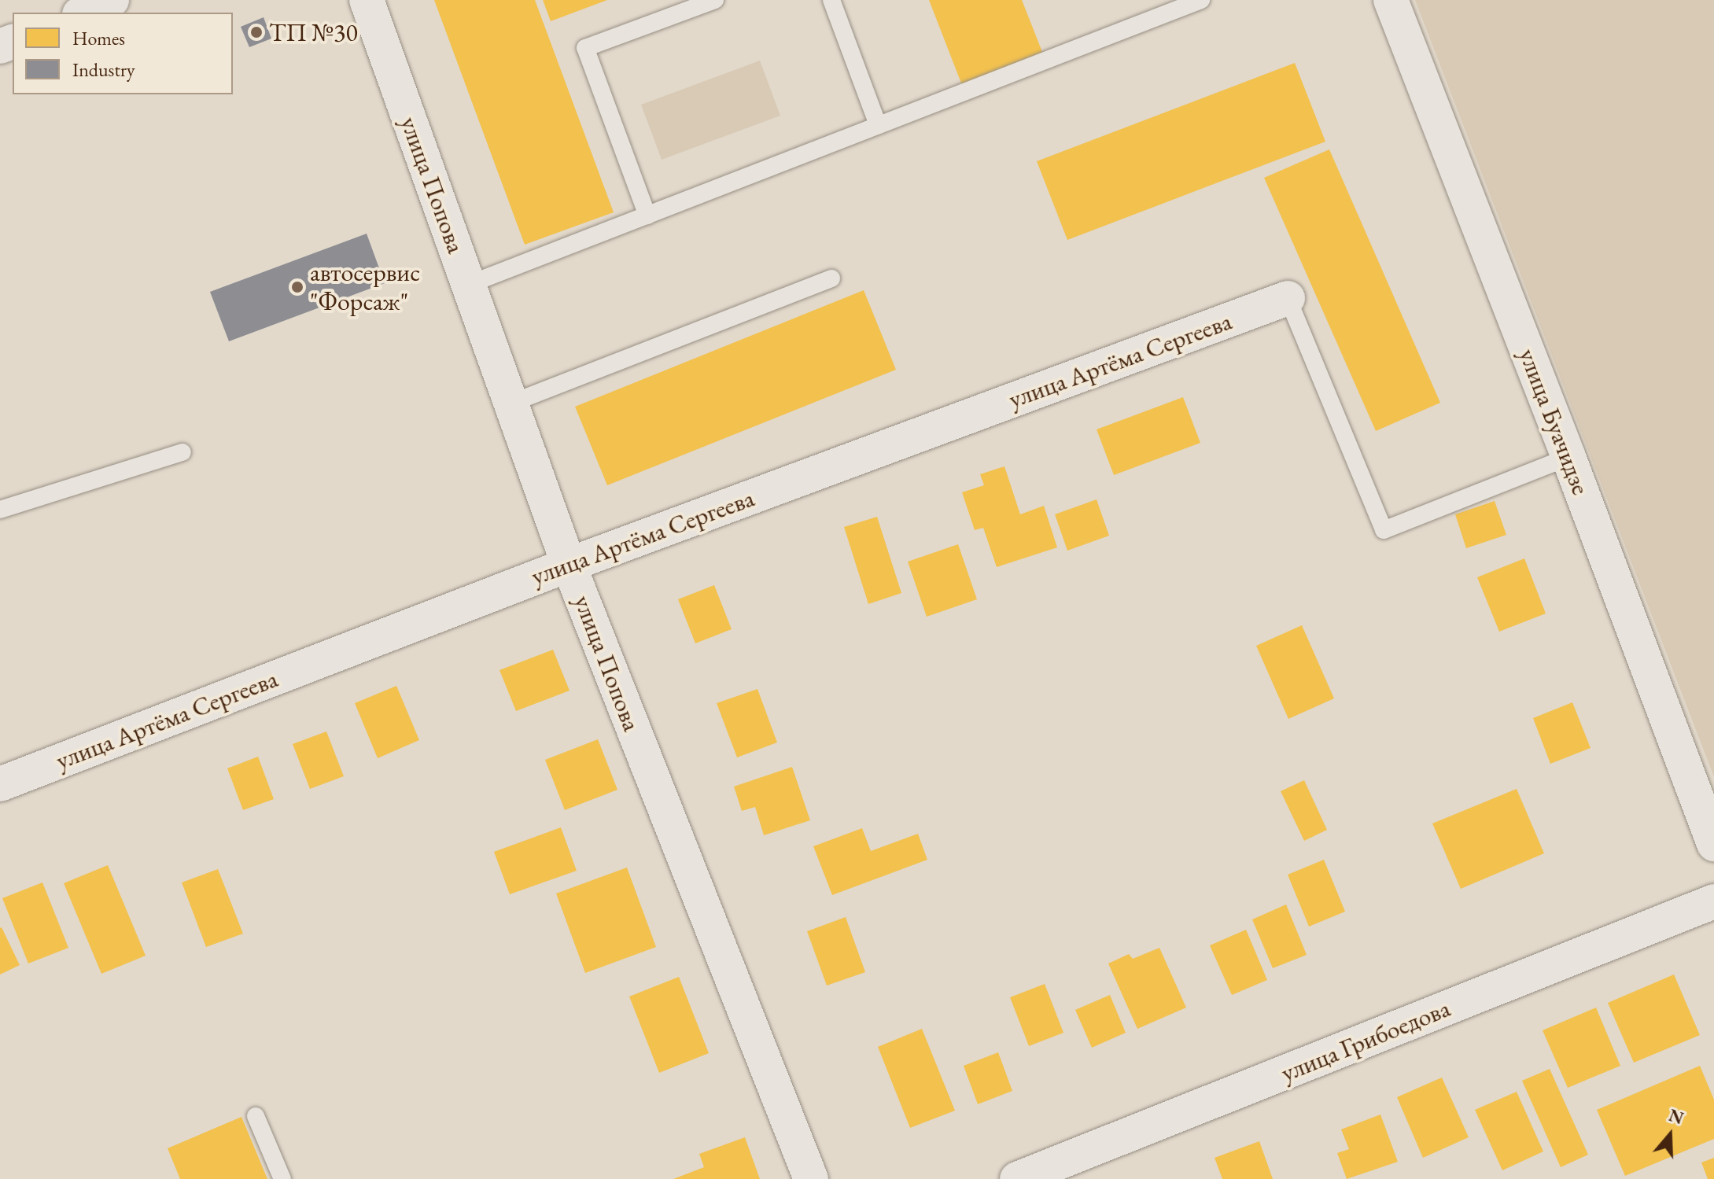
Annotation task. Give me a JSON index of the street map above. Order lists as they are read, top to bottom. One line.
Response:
{"streets":{"street":["улица Попова","улица Артёма Сергеева","улица Буачидзе","улица Грибоедова"]},"crossings":[["улица Попова","улица Артёма Сергеева"]],"places":["ТП №30","автосервис \"Форсаж\""],"legend":["Homes","Industry"],"north":"top"}
